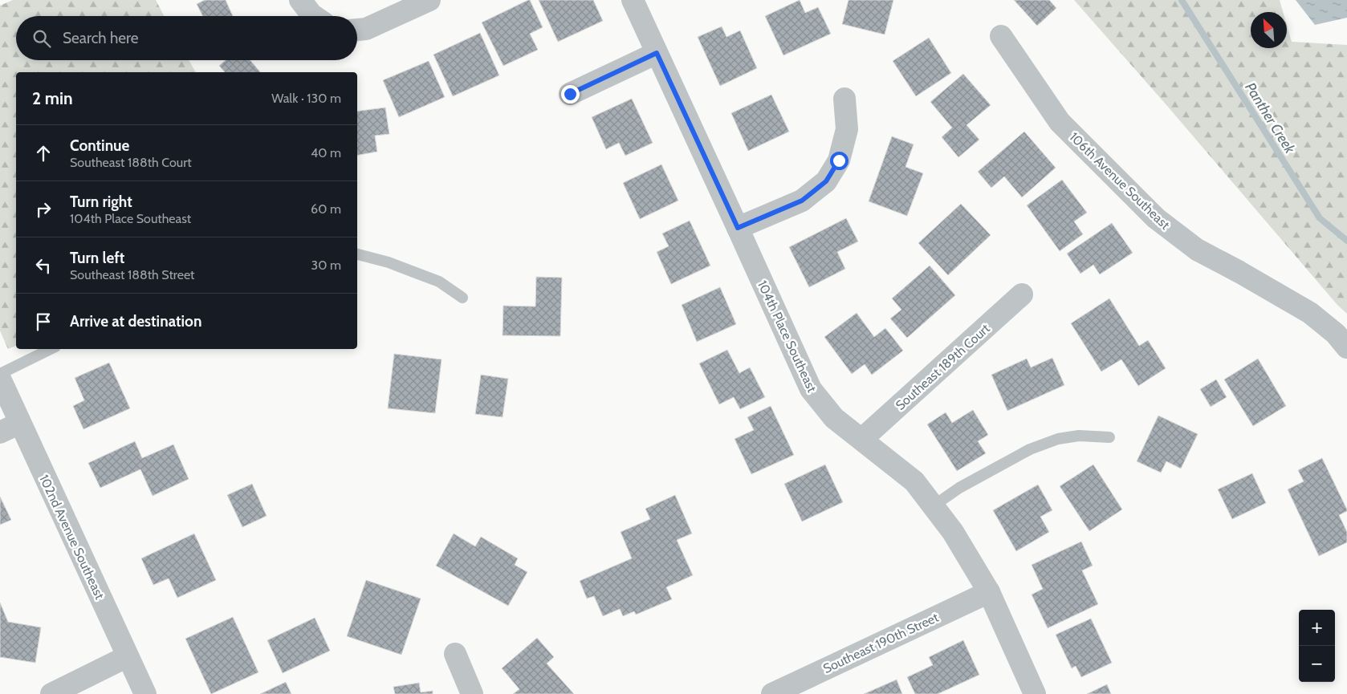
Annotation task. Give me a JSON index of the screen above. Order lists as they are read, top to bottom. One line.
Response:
{"streets":{"street":["106th Avenue Southeast","104th Place Southeast","Southeast 189th Court","102nd Avenue Southeast","Southeast 190th Street"]},"crossings":[["104th Place Southeast","Southeast 189th Court"],["104th Place Southeast","Southeast 190th Street"]],"water":["Panther Creek"],"north":"top left","page":{"search":"Search here","heading":["2 min","Walk · 130 m"],"list":[["Continue","Southeast 188th Court","40 m"],["Turn right","104th Place Southeast","60 m"],["Turn left","Southeast 188th Street","30 m"],"Arrive at destination"],"map_buttons":["+","−"]}}
